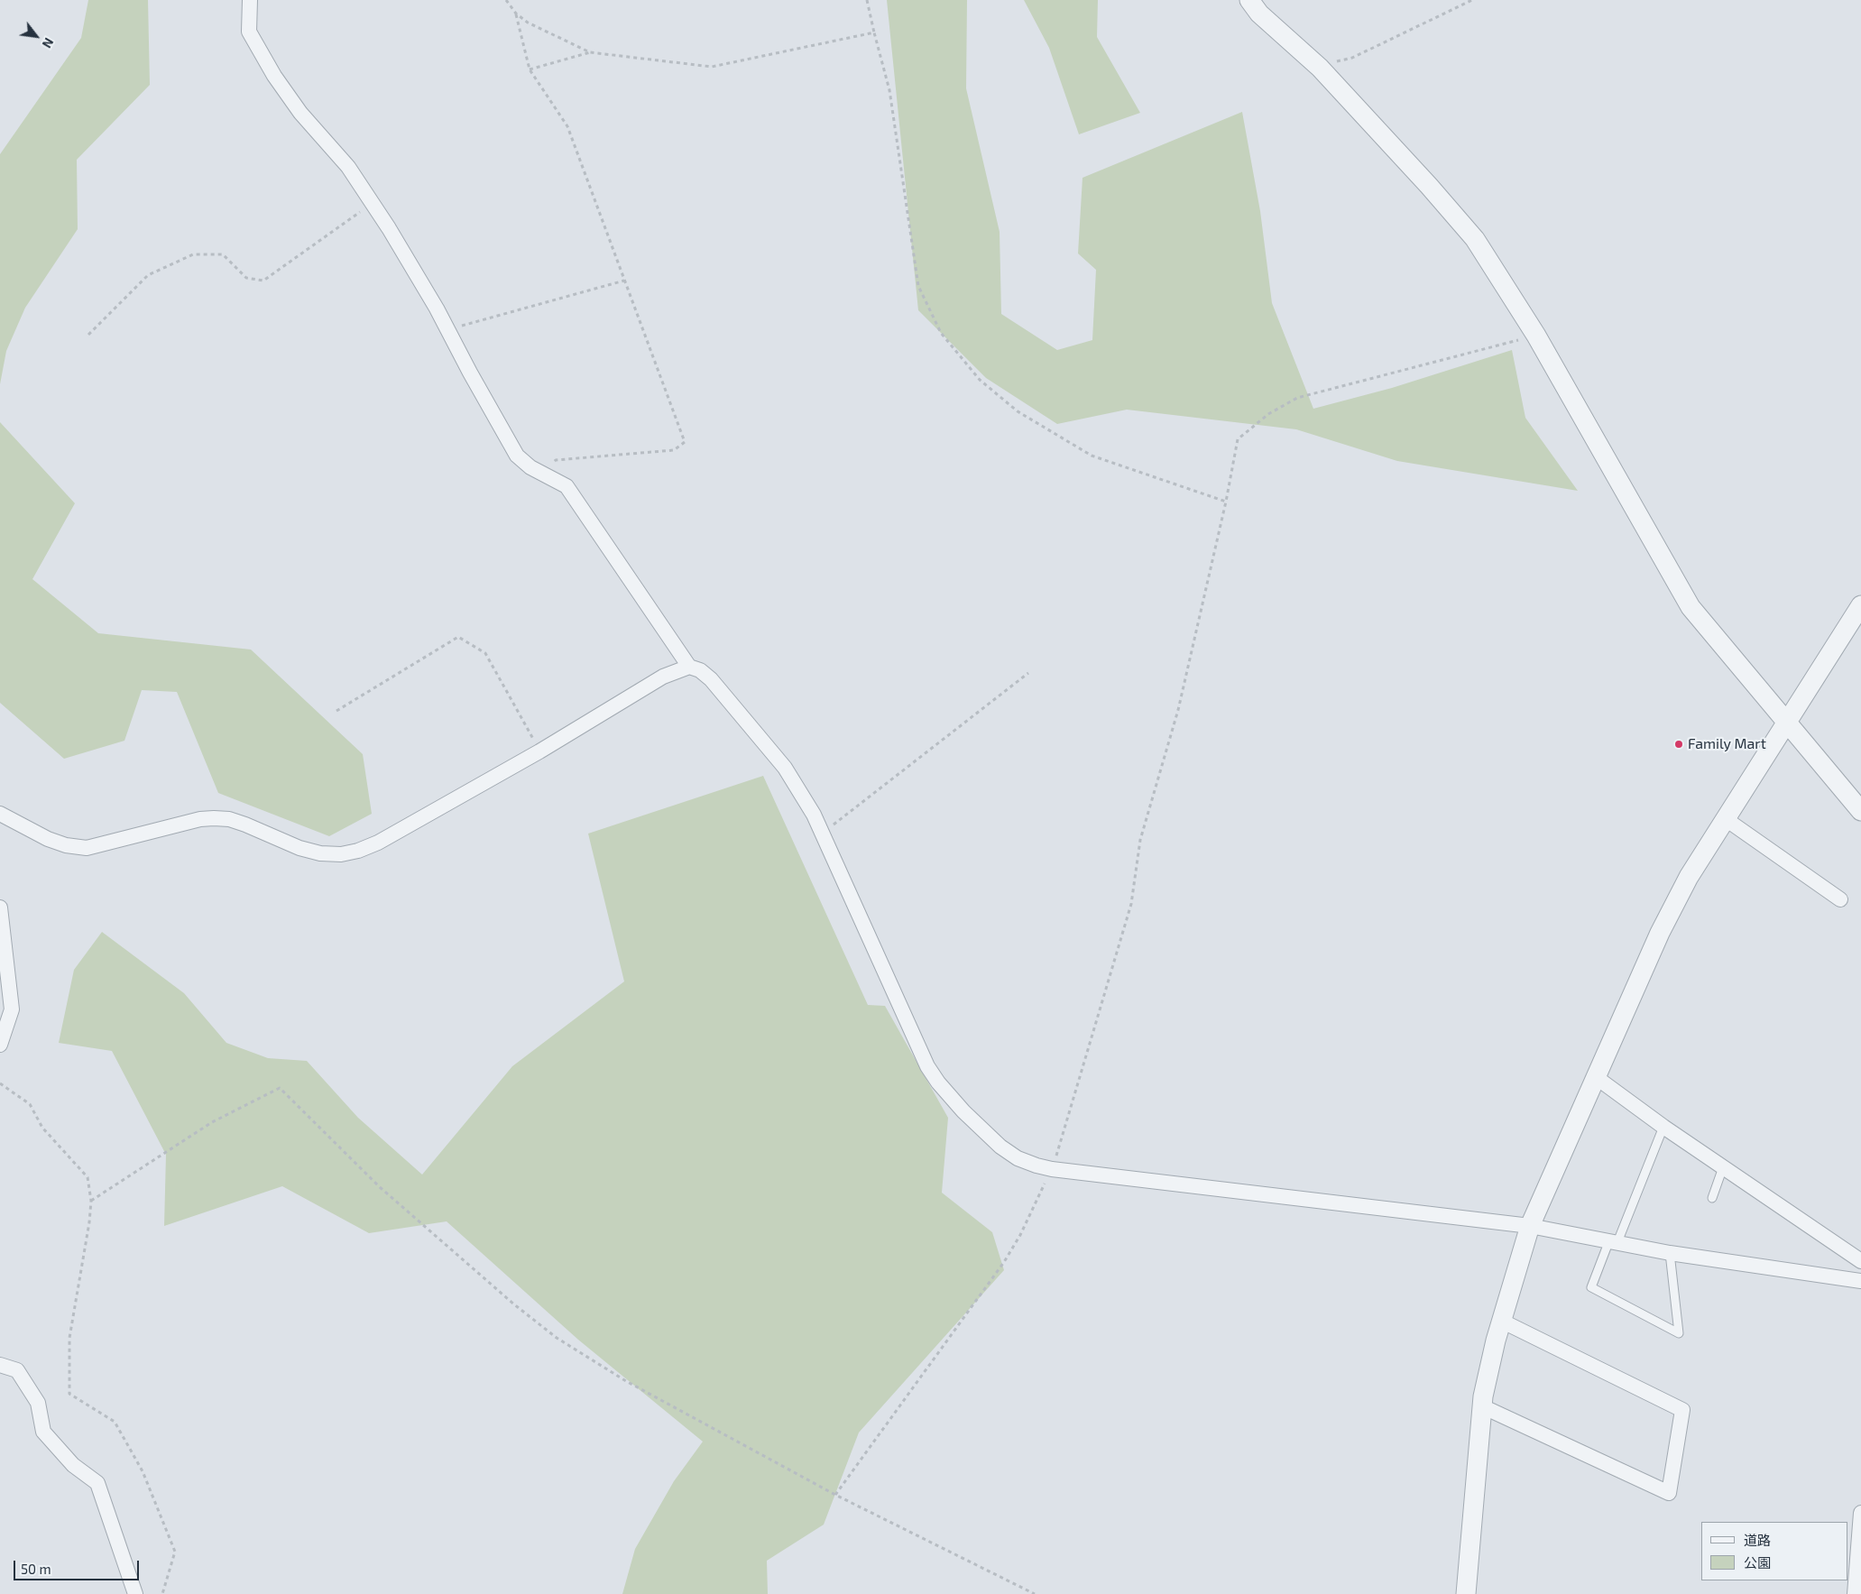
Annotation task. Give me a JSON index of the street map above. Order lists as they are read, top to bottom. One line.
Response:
{"places":["Family Mart"],"legend":["道路","公園"],"scale_bar":"50 m","north":"bottom right"}
